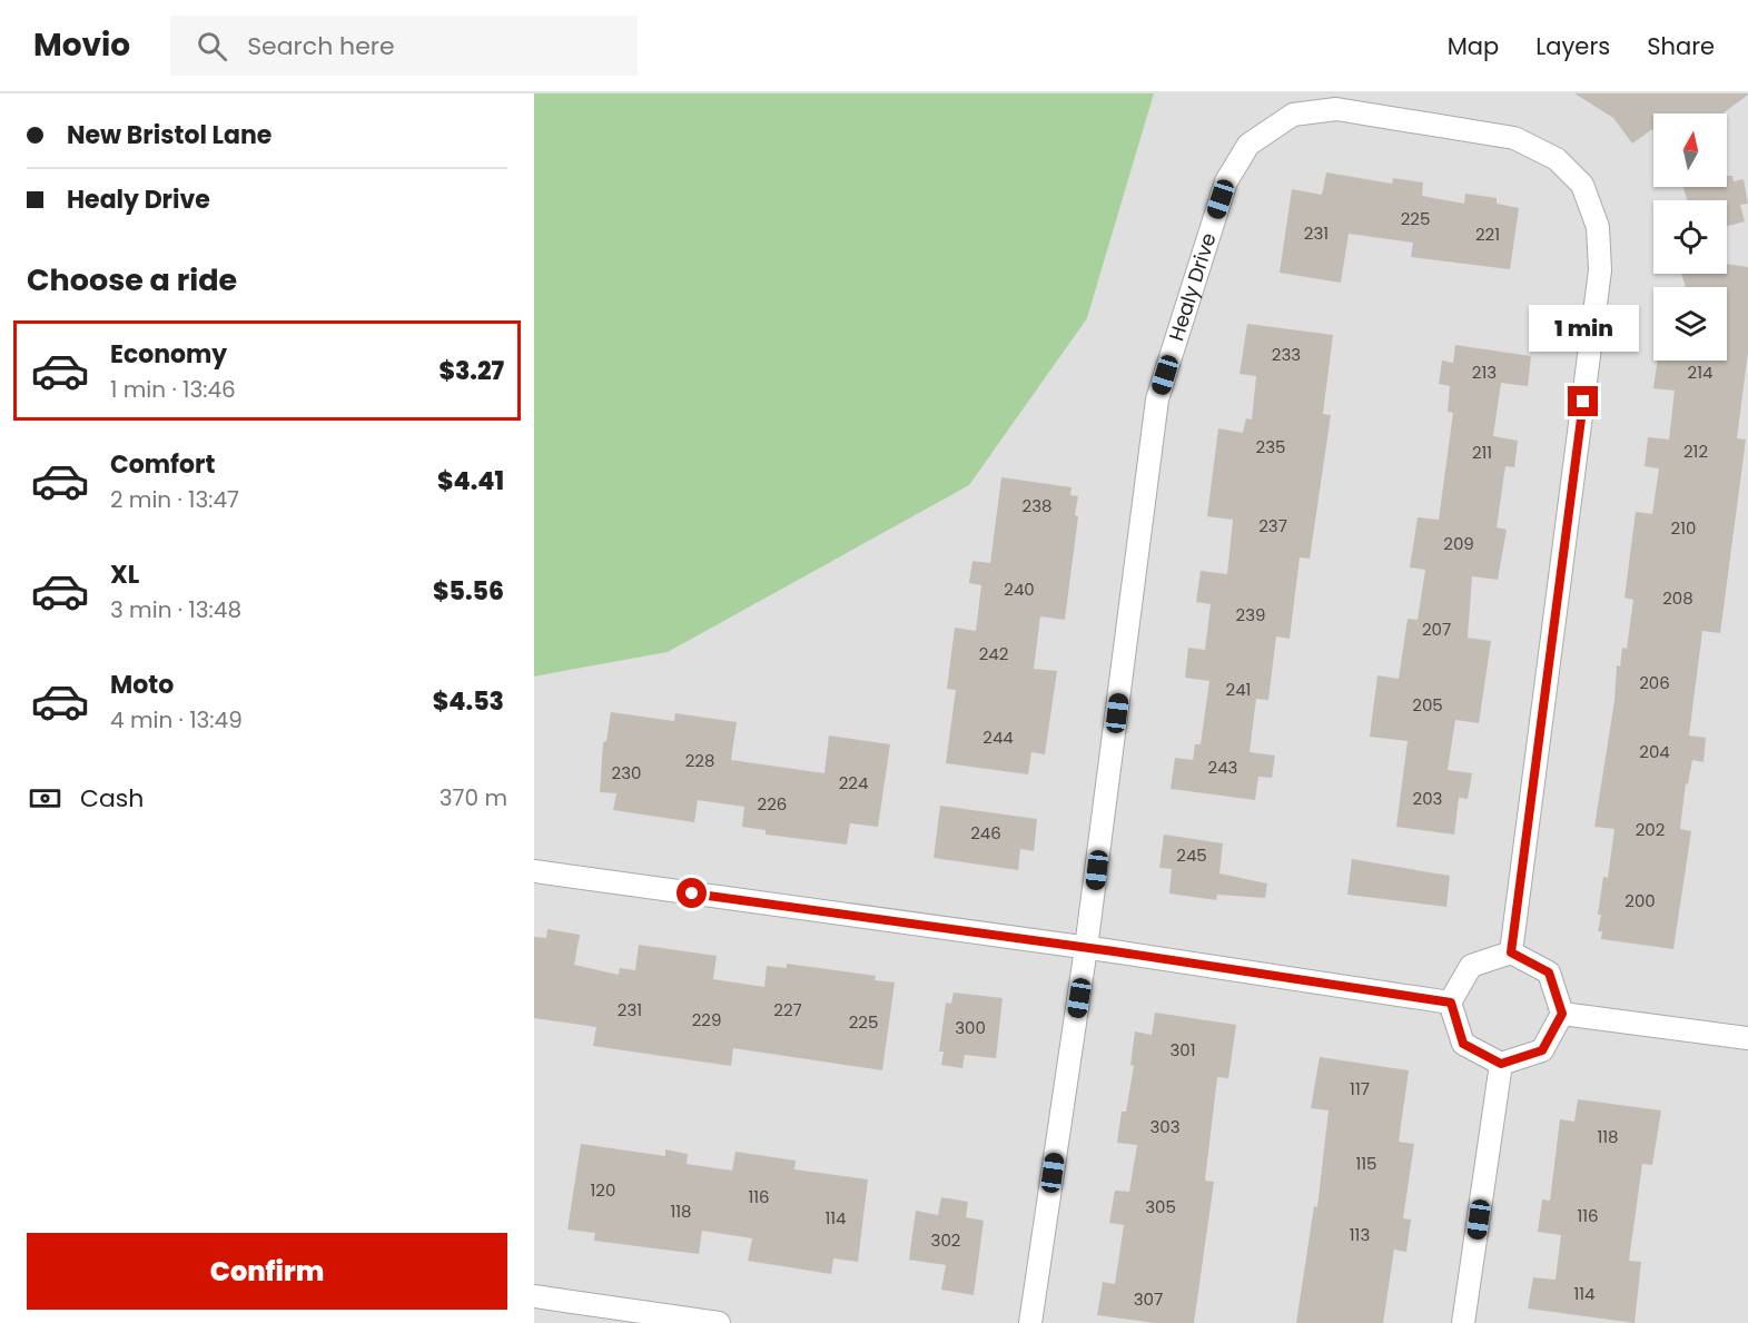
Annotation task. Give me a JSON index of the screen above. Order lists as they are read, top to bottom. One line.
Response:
{"streets":{"street":["Healy Drive"]},"house_numbers":["225","231","221","233","213","214","235","212","211","238","237","210","209","240","208","239","207","242","206","241","205","244","204","228","243","230","224","203","226","202","246","245","200","231","227","229","225","300","301","117","303","118","115","120","116","305","118","116","114","113","302","114","307"],"north":"top","page":{"header":"Movio","search":"Search here","nav":["Map","Layers","Share"],"banner":["New Bristol Lane","Healy Drive"],"heading":"Choose a ride","bubble":"1 min","list":[{"name":"Economy","note":"1 min · 13:46","value":"$3.27"},{"name":"Comfort","note":"2 min · 13:47","value":"$4.41"},{"name":"XL","note":"3 min · 13:48","value":"$5.56"},{"name":"Moto","note":"4 min · 13:49","value":"$4.53"}],"pay":["Cash","370 m"],"buttons":"Confirm"}}
